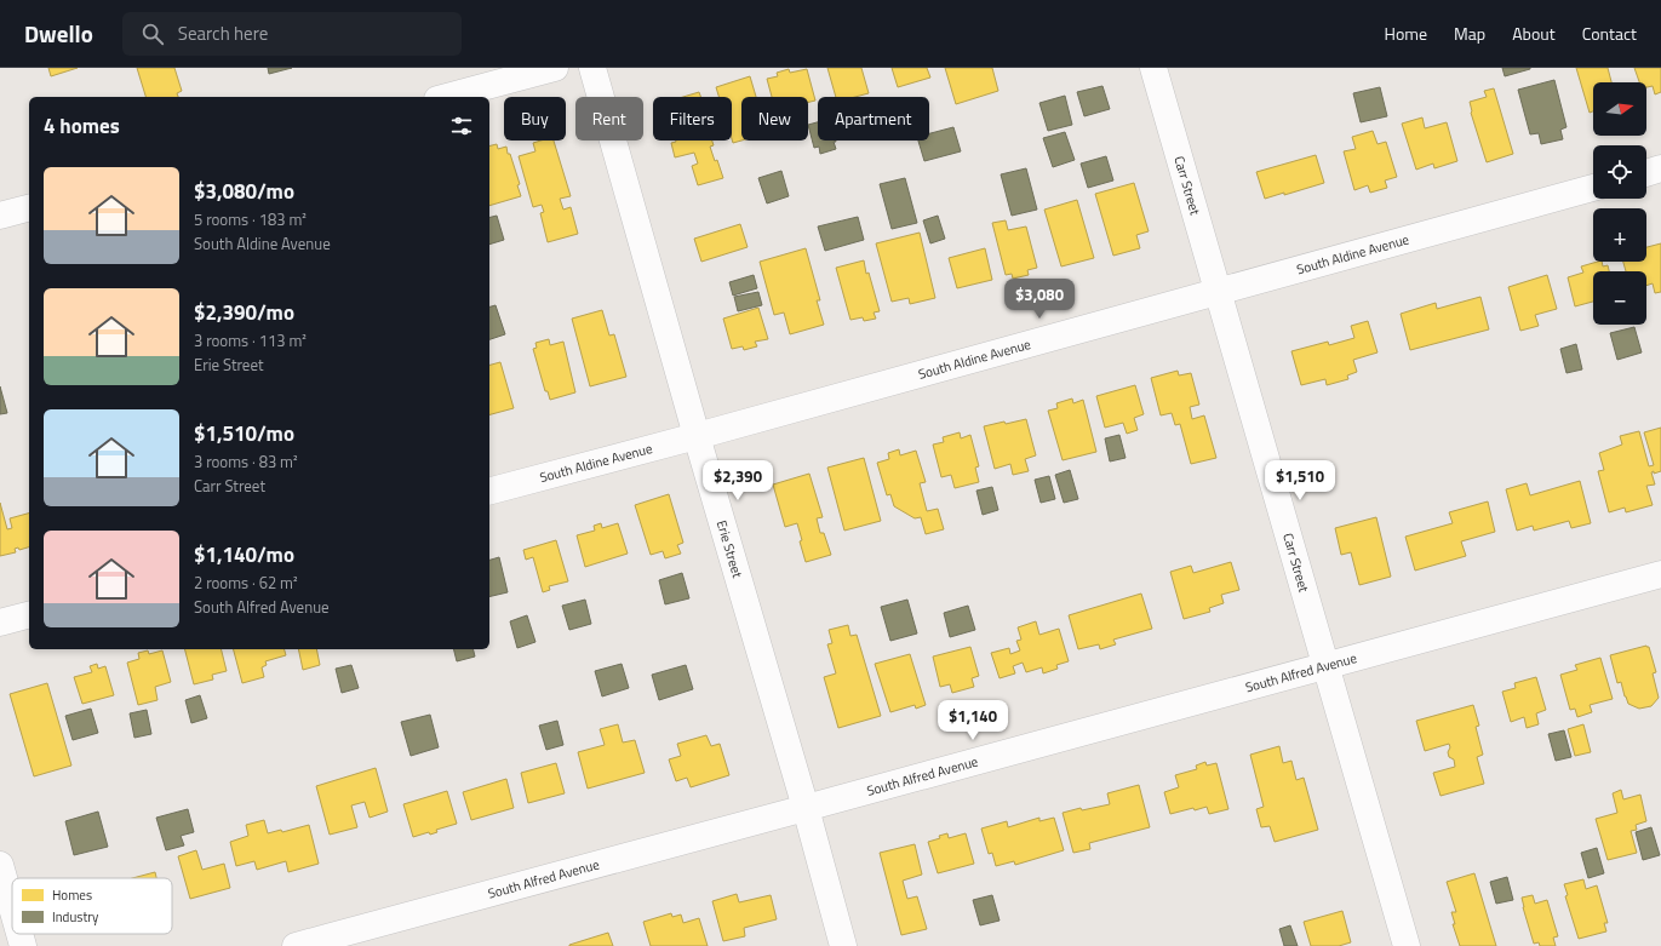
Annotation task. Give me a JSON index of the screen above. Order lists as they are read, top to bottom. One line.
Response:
{"streets":{"street":["Carr Street","South Aldine Avenue","Erie Street","South Alfred Avenue"]},"crossings":[["Carr Street","South Aldine Avenue"],["Carr Street","South Alfred Avenue"],["South Aldine Avenue","Erie Street"],["Erie Street","South Alfred Avenue"]],"legend":["Homes","Industry"],"north":"right","page":{"header":"Dwello","search":"Search here","nav":["Home","Map","About","Contact"],"map_buttons":["+","−"],"chip":["Buy","Rent","Filters","New","Apartment"],"heading":"4 homes","list":[{"name":"$3,080/mo","note":"5 rooms · 183 m² · South Aldine Avenue"},{"name":"$2,390/mo","note":"3 rooms · 113 m² · Erie Street"},{"name":"$1,510/mo","note":"3 rooms · 83 m² · Carr Street"},{"name":"$1,140/mo","note":"2 rooms · 62 m² · South Alfred Avenue"}],"price":["$3,080","$2,390","$1,510","$1,140"]}}
